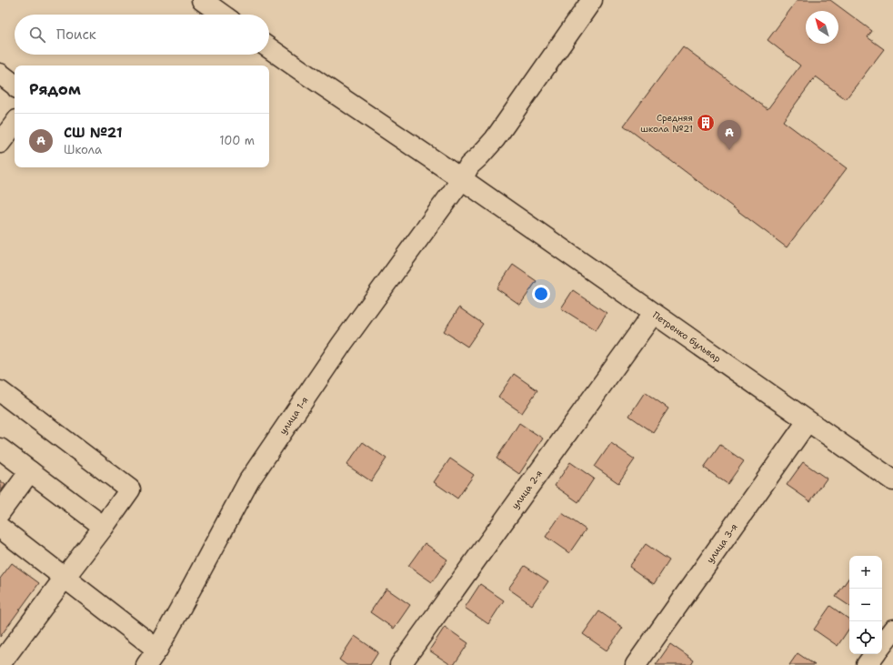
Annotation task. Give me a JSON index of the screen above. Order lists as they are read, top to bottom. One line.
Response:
{"streets":{"street":["Петренко бульвар","улица 1-я","улица 2-я","улица 3-я"]},"crossings":[["Петренко бульвар","улица 1-я"],["Петренко бульвар","улица 2-я"],["Петренко бульвар","улица 3-я"]],"places":{"building":["Средняя школа №21"]},"north":"top left","page":{"search":"Поиск","heading":"Рядом","list":[{"mark":"A","name":"СШ №21","note":"Школа","value":"100 m"}],"pins":"A","map_buttons":["+","−"]}}
